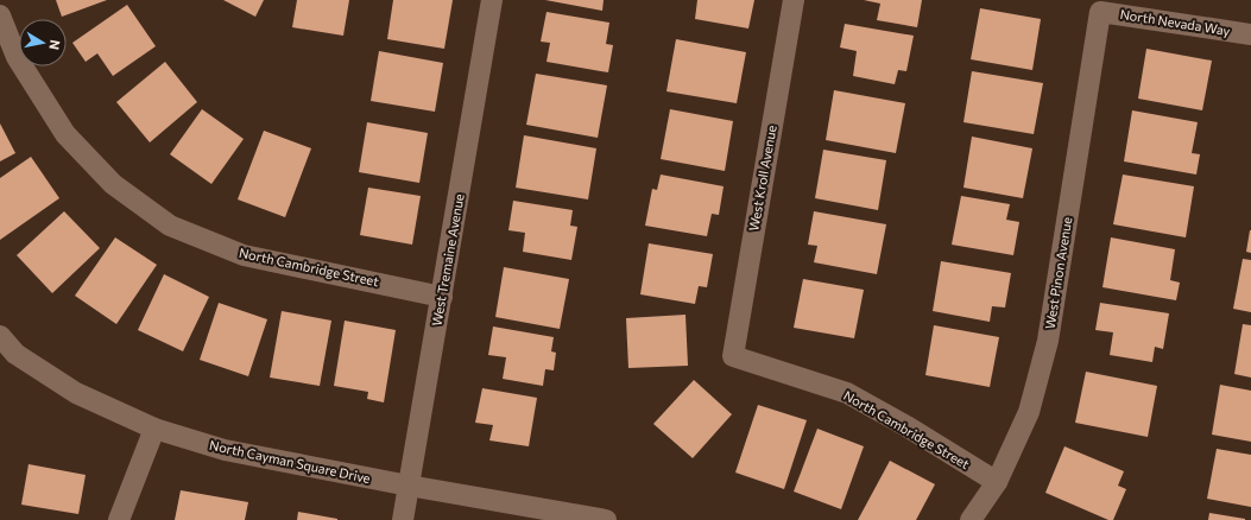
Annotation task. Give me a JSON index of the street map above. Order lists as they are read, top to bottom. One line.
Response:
{"streets":{"street":["North Nevada Way","West Kroll Avenue","West Tremaine Avenue","North Cambridge Street","West Pinon Avenue","North Cayman Square Drive"]},"crossings":[["North Nevada Way","West Pinon Avenue"],["West Kroll Avenue","North Cambridge Street"],["West Tremaine Avenue","North Cambridge Street"],["West Tremaine Avenue","North Cayman Square Drive"],["North Cambridge Street","West Pinon Avenue"]],"north":"right"}
